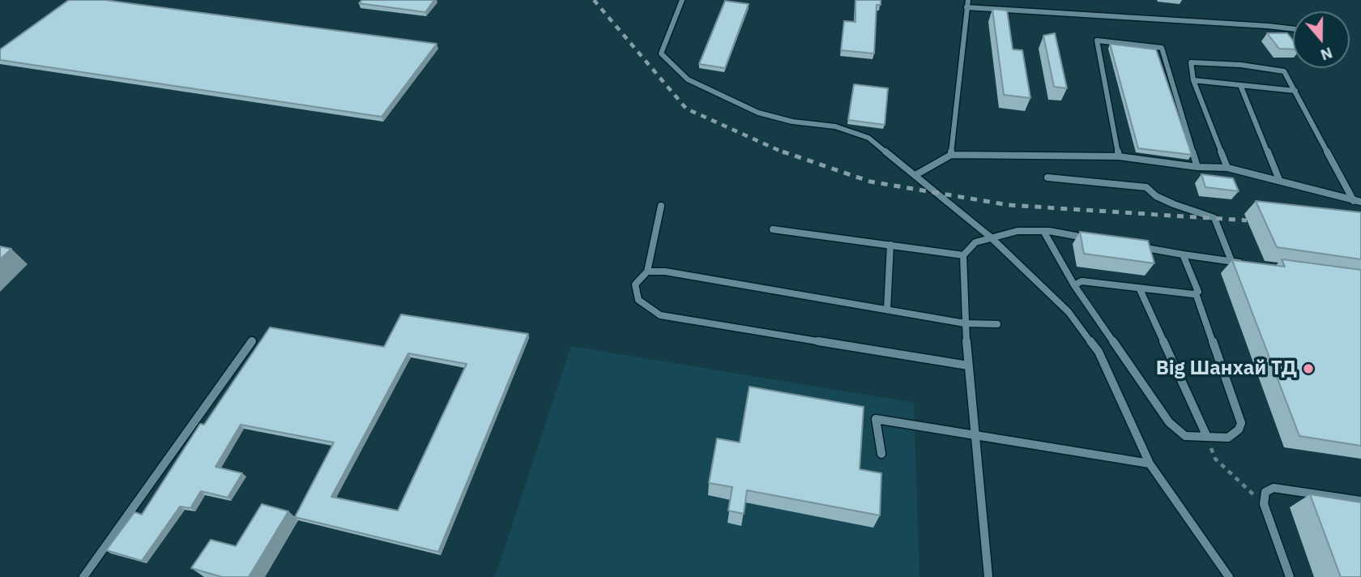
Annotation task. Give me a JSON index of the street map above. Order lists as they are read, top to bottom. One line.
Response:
{"places":["Big Шанхай ТД"],"north":"bottom"}
